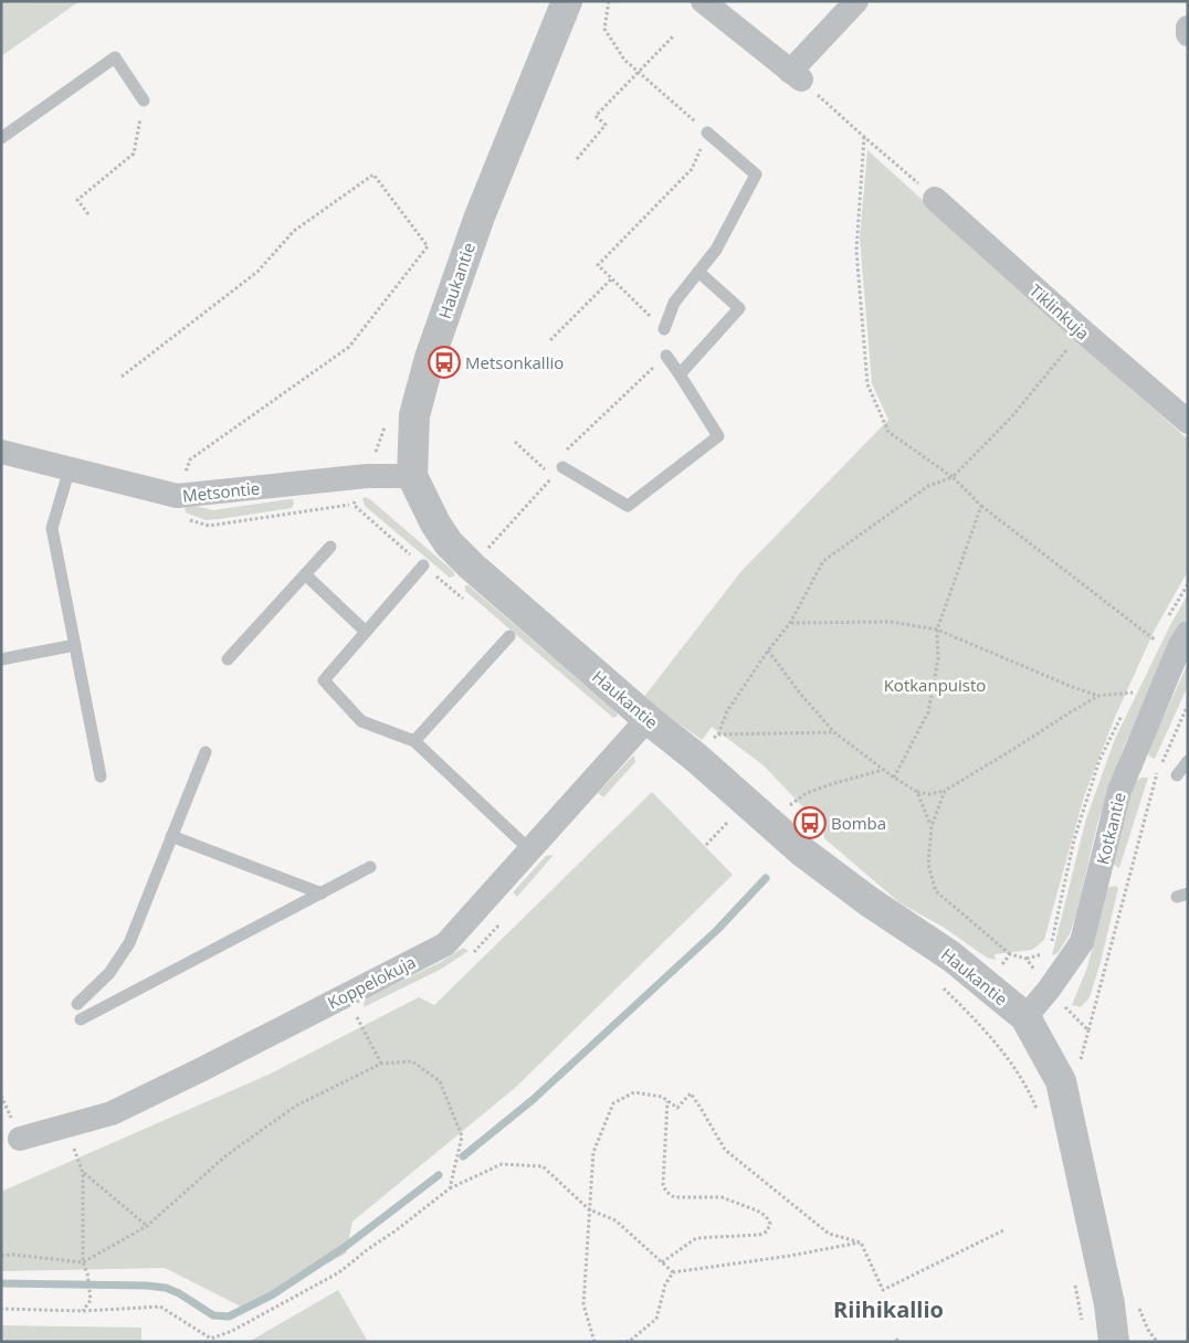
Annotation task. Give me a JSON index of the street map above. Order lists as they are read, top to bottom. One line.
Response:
{"streets":{"street":["Haukantie","Tiklinkuja","Metsontie","Kotkantie","Koppelokuja"]},"crossings":[["Haukantie","Metsontie"],["Haukantie","Kotkantie"],["Haukantie","Koppelokuja"]],"districts":["Riihikallio"],"parks":["Kotkanpuisto"],"places":{"bus stop":["Metsonkallio","Bomba"]}}
